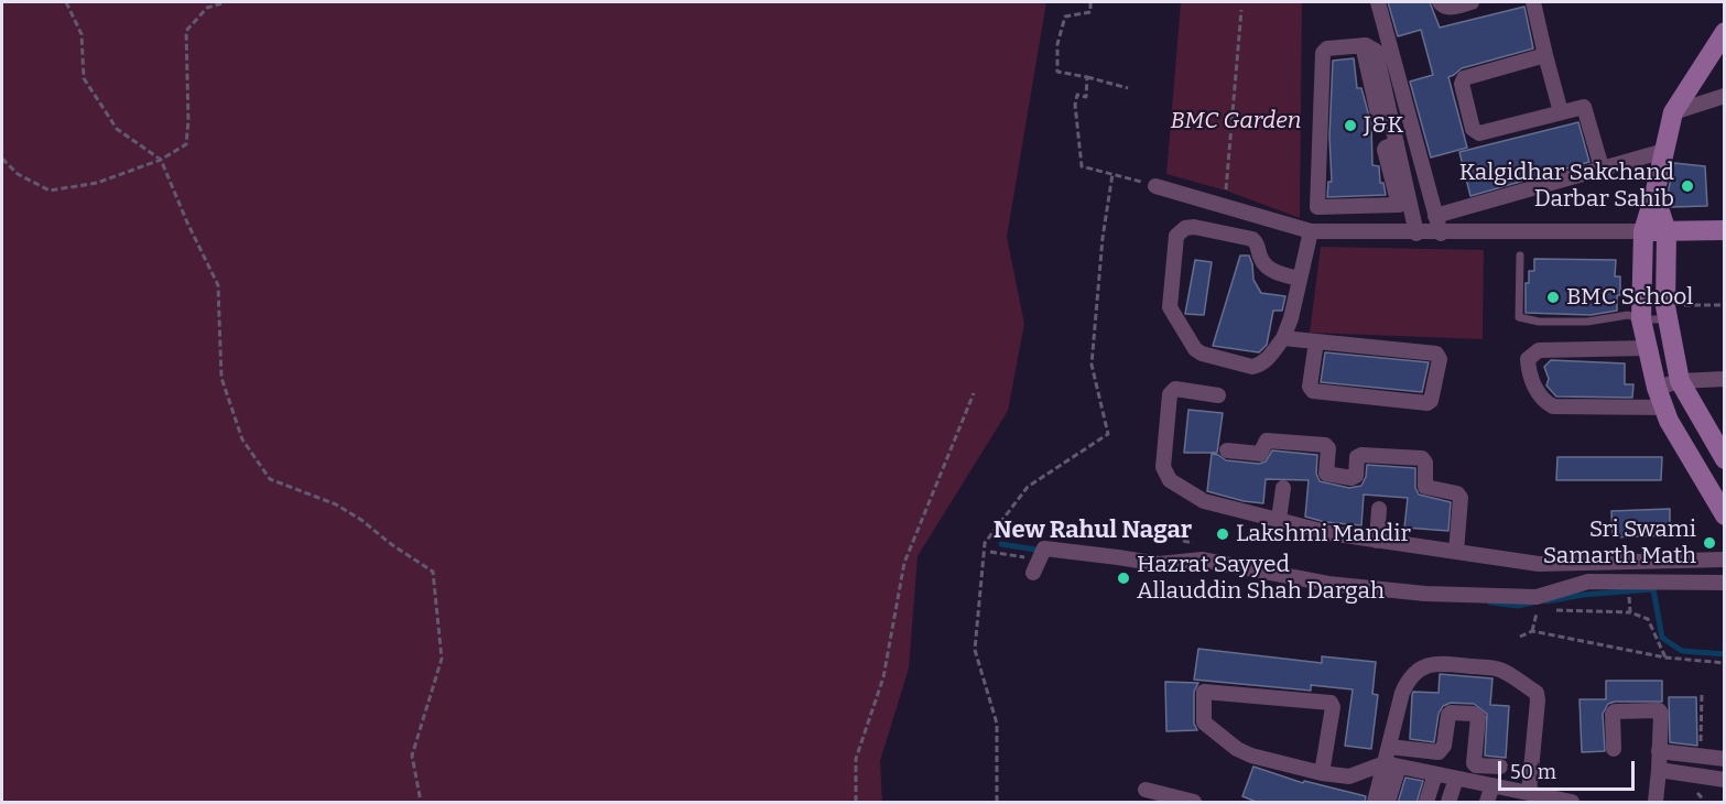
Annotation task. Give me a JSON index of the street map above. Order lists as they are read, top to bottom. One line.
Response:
{"districts":["New Rahul Nagar"],"parks":["BMC Garden"],"places":["J&K","Kalgidhar Sakchand Darbar Sahib","BMC School","Lakshmi Mandir","Sri Swami Samarth Math","Hazrat Sayyed Allauddin Shah Dargah"],"scale_bar":"50 m"}
